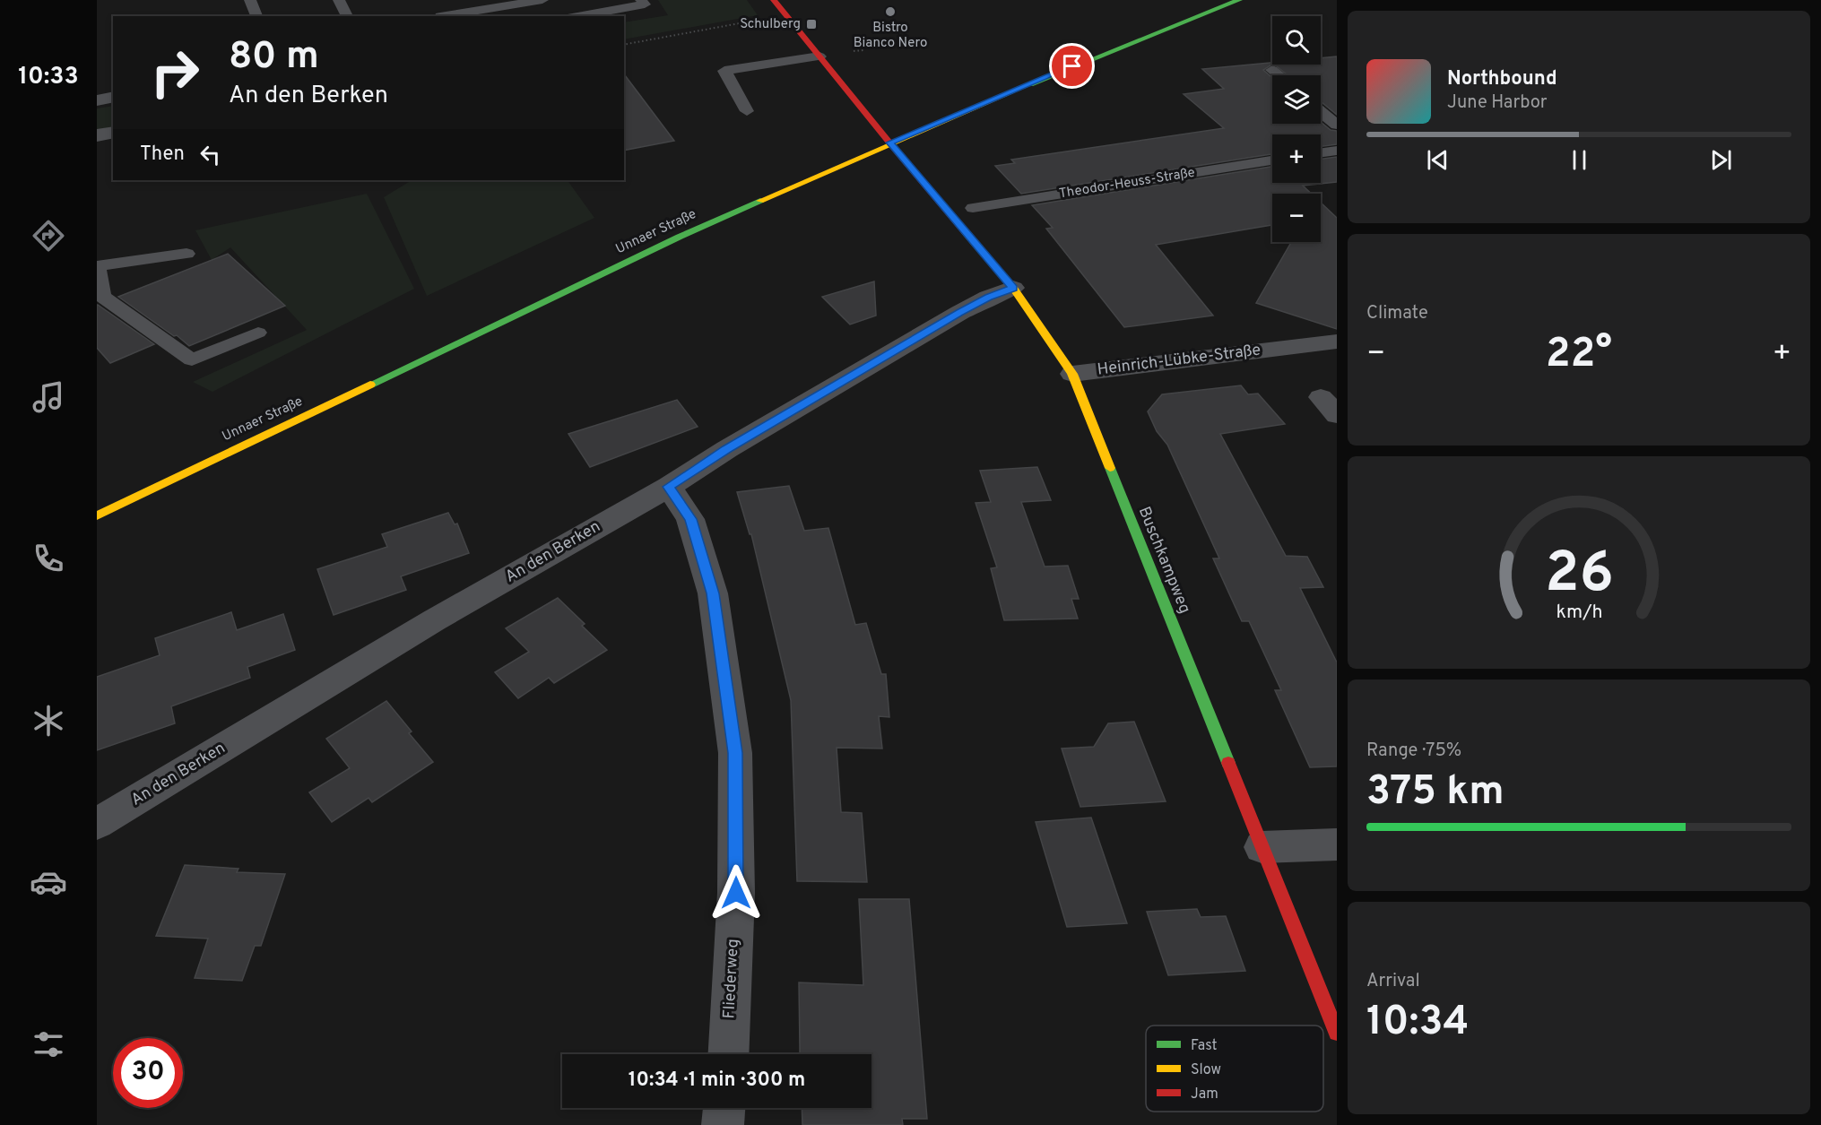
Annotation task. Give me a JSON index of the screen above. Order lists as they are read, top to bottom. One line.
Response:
{"streets":{"main road":["Unnaer Straße","Buschkampweg"],"street":["Heinrich-Lübke-Straße","An den Berken","Fliederweg"],"lane":["Theodor-Heuss-Straße"]},"crossings":[["Unnaer Straße","Buschkampweg"],["Heinrich-Lübke-Straße","Buschkampweg"],["An den Berken","Buschkampweg"],["An den Berken","Fliederweg"]],"places":{"other":["Bistro Bianco Nero"],"transit":["Schulberg"]},"legend":["Fast","Slow","Jam"],"page":{"tabs":"10:33","map_buttons":["+","−"],"turn":["80 m","An den Berken"],"song":["Northbound","June Harbor"],"then":"Then","tile":["Climate",["Range · 75%","375 km"],["Arrival","10:34"]],"heat":["−","22°","+"],"limit":"30","trip":"10:34 · 1 min · 300 m","gauge":["26","km/h"]}}
